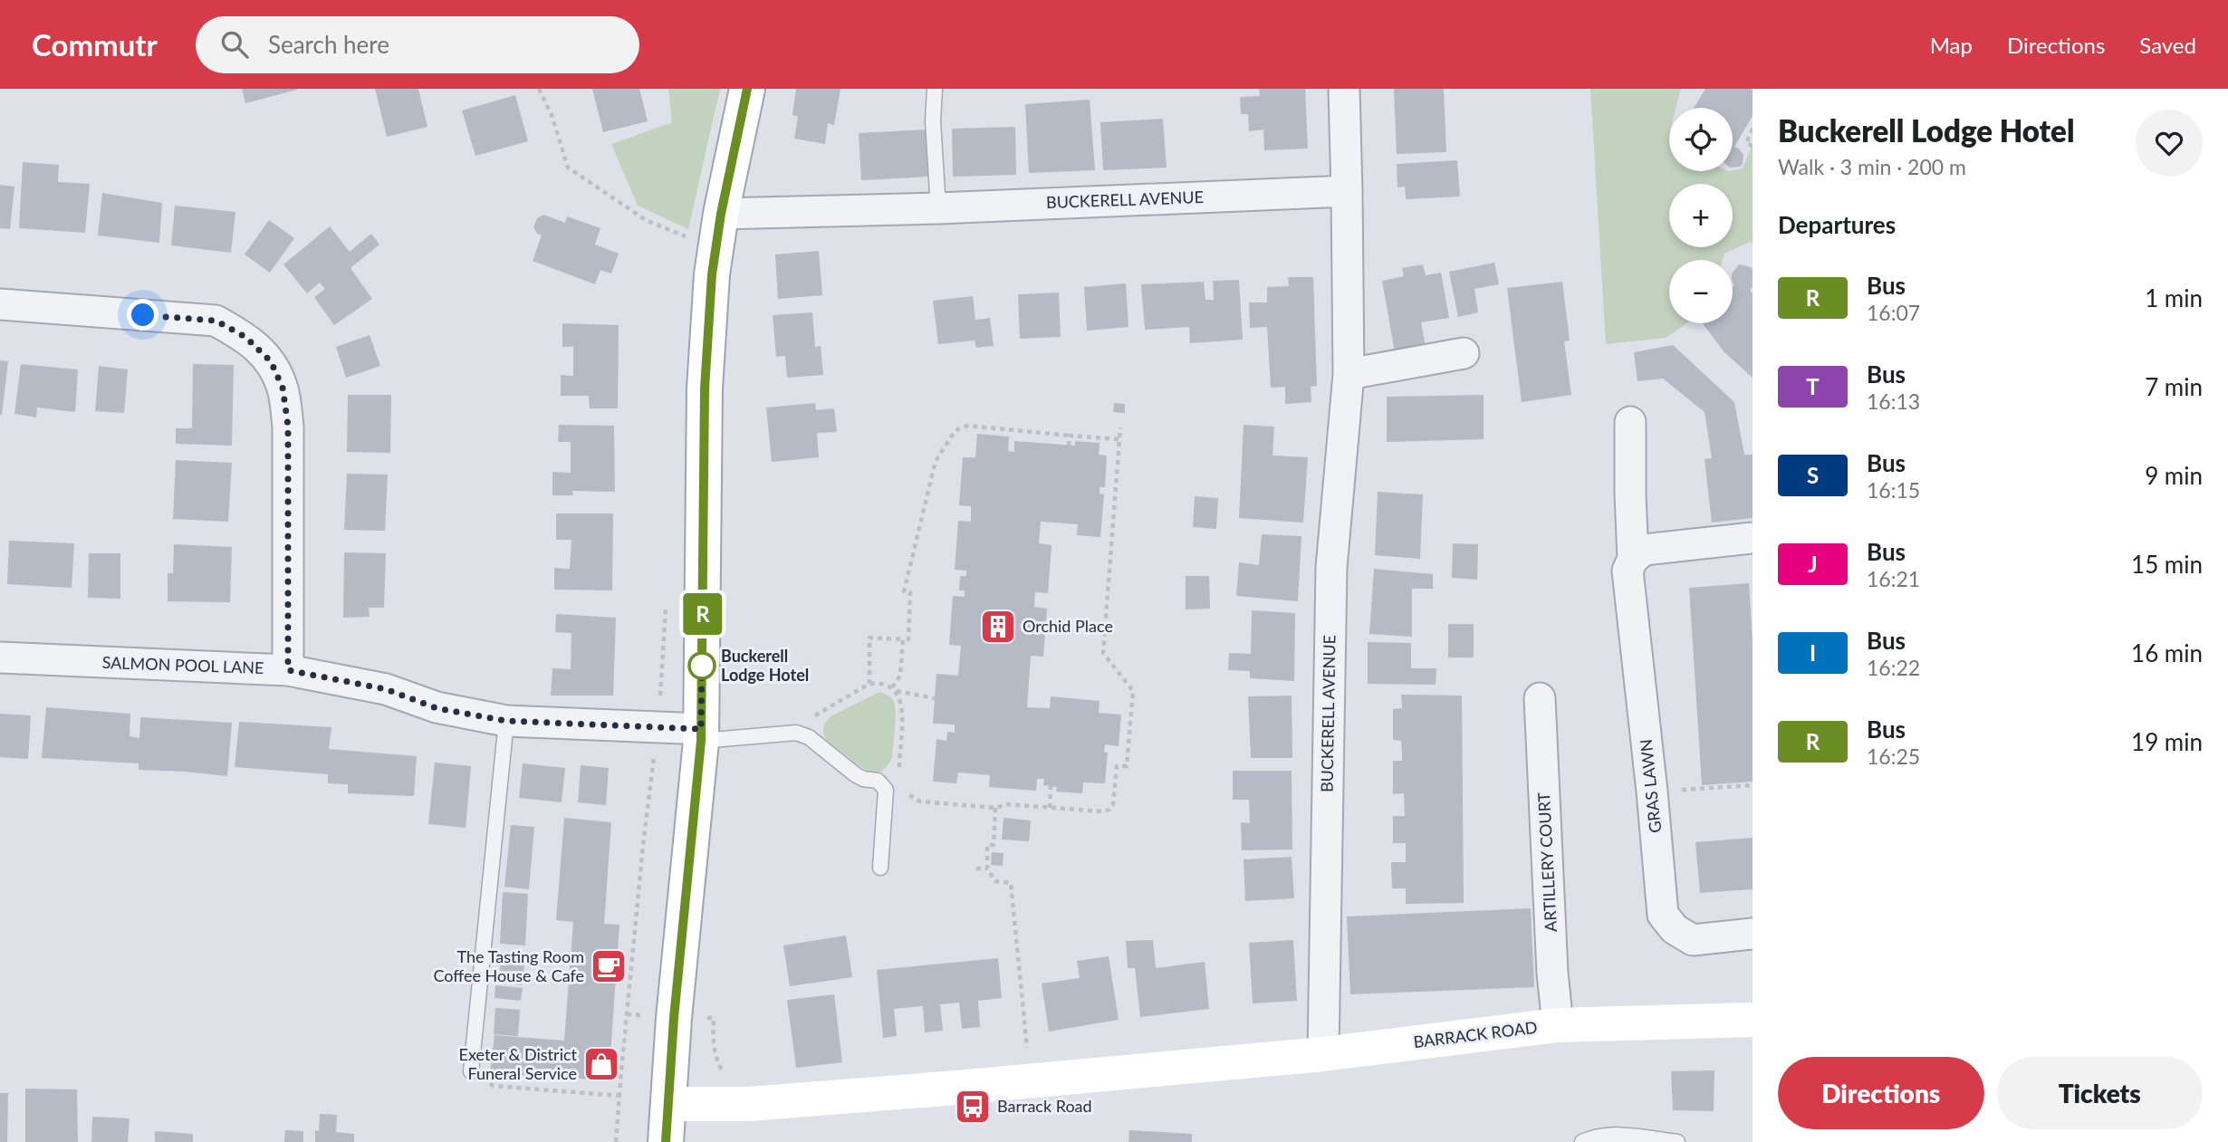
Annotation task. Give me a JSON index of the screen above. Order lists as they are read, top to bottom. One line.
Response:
{"streets":{"street":["BUCKERELL AVENUE","SALMON POOL LANE","GRAS LAWN","ARTILLERY COURT","BARRACK ROAD"]},"crossings":[["BUCKERELL AVENUE","BARRACK ROAD"],["ARTILLERY COURT","BARRACK ROAD"]],"places":{"building":["Orchid Place"],"other":["Buckerell Lodge Hotel"],"cafe":["The Tasting Room Coffee House & Cafe"],"shop":["Exeter & District Funeral Service"],"bus stop":["Barrack Road"]},"lines":["bus line R"],"page":{"header":"Commutr","search":"Search here","nav":["Map","Directions","Saved"],"on_map":"R","heading":[["Buckerell Lodge Hotel","Walk · 3 min · 200 m"],"Departures"],"map_buttons":["+","−"],"list":[{"mark":"R","name":"Bus","note":"16:07","value":"1 min"},{"mark":"T","name":"Bus","note":"16:13","value":"7 min"},{"mark":"S","name":"Bus","note":"16:15","value":"9 min"},{"mark":"J","name":"Bus","note":"16:21","value":"15 min"},{"mark":"I","name":"Bus","note":"16:22","value":"16 min"},{"mark":"R","name":"Bus","note":"16:25","value":"19 min"}],"buttons":["Directions","Tickets"]}}
